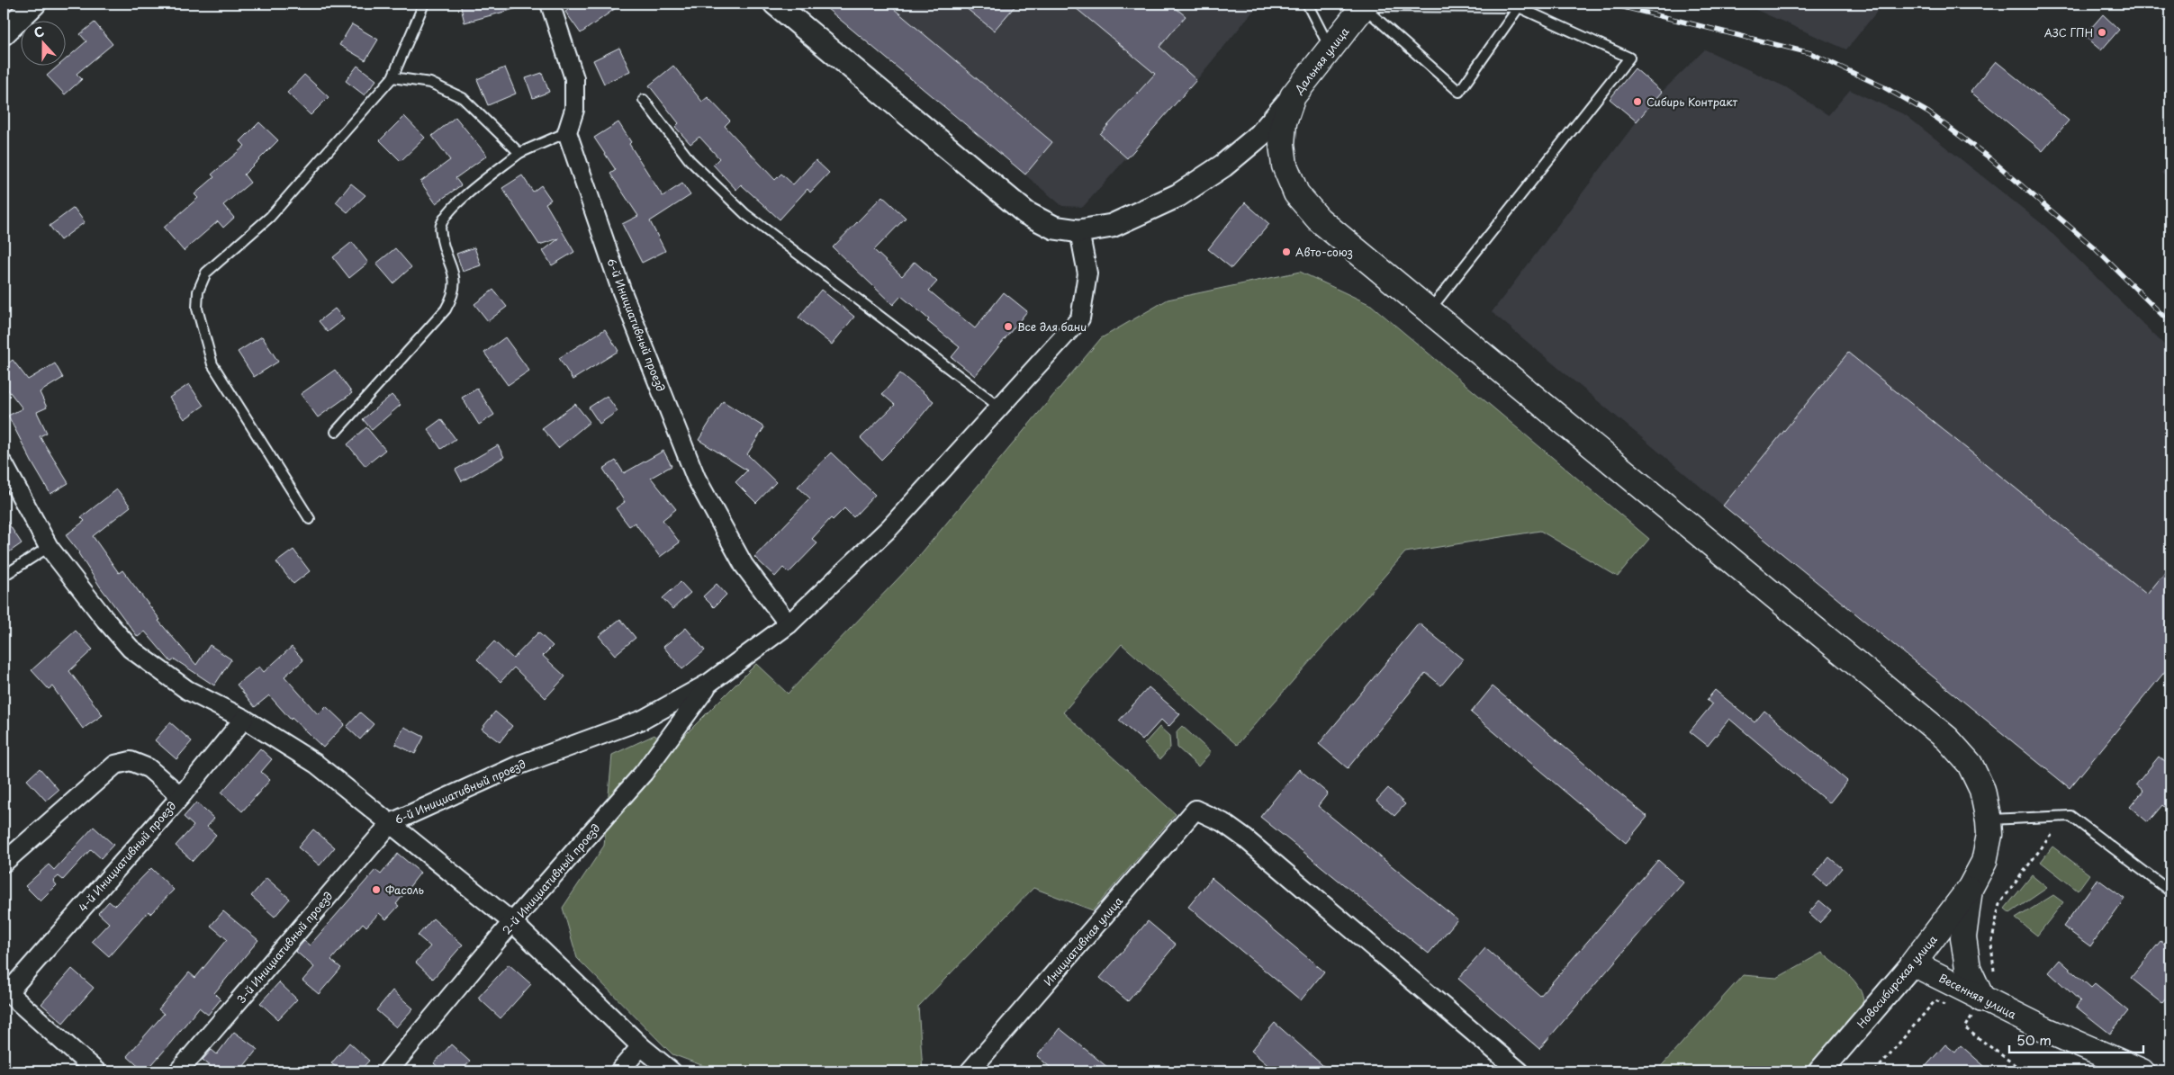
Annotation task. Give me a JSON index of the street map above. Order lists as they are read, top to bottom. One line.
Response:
{"streets":{"main road":["Дальняя улица","Новосибирская улица","Весенняя улица"],"street":["6-й Инициативный проезд","4-й Инициативный проезд","2-й Инициативный проезд","Инициативная улица","3-й Инициативный проезд"]},"crossings":[["Дальняя улица","Новосибирская улица"],["6-й Инициативный проезд","4-й Инициативный проезд"],["6-й Инициативный проезд","2-й Инициативный проезд"],["6-й Инициативный проезд","3-й Инициативный проезд"],["Новосибирская улица","Весенняя улица"]],"places":["АЗС ГПН","Сибирь Контракт","Авто-союз","Все для бани","Фасоль"],"scale_bar":"50 m","north":"top"}
